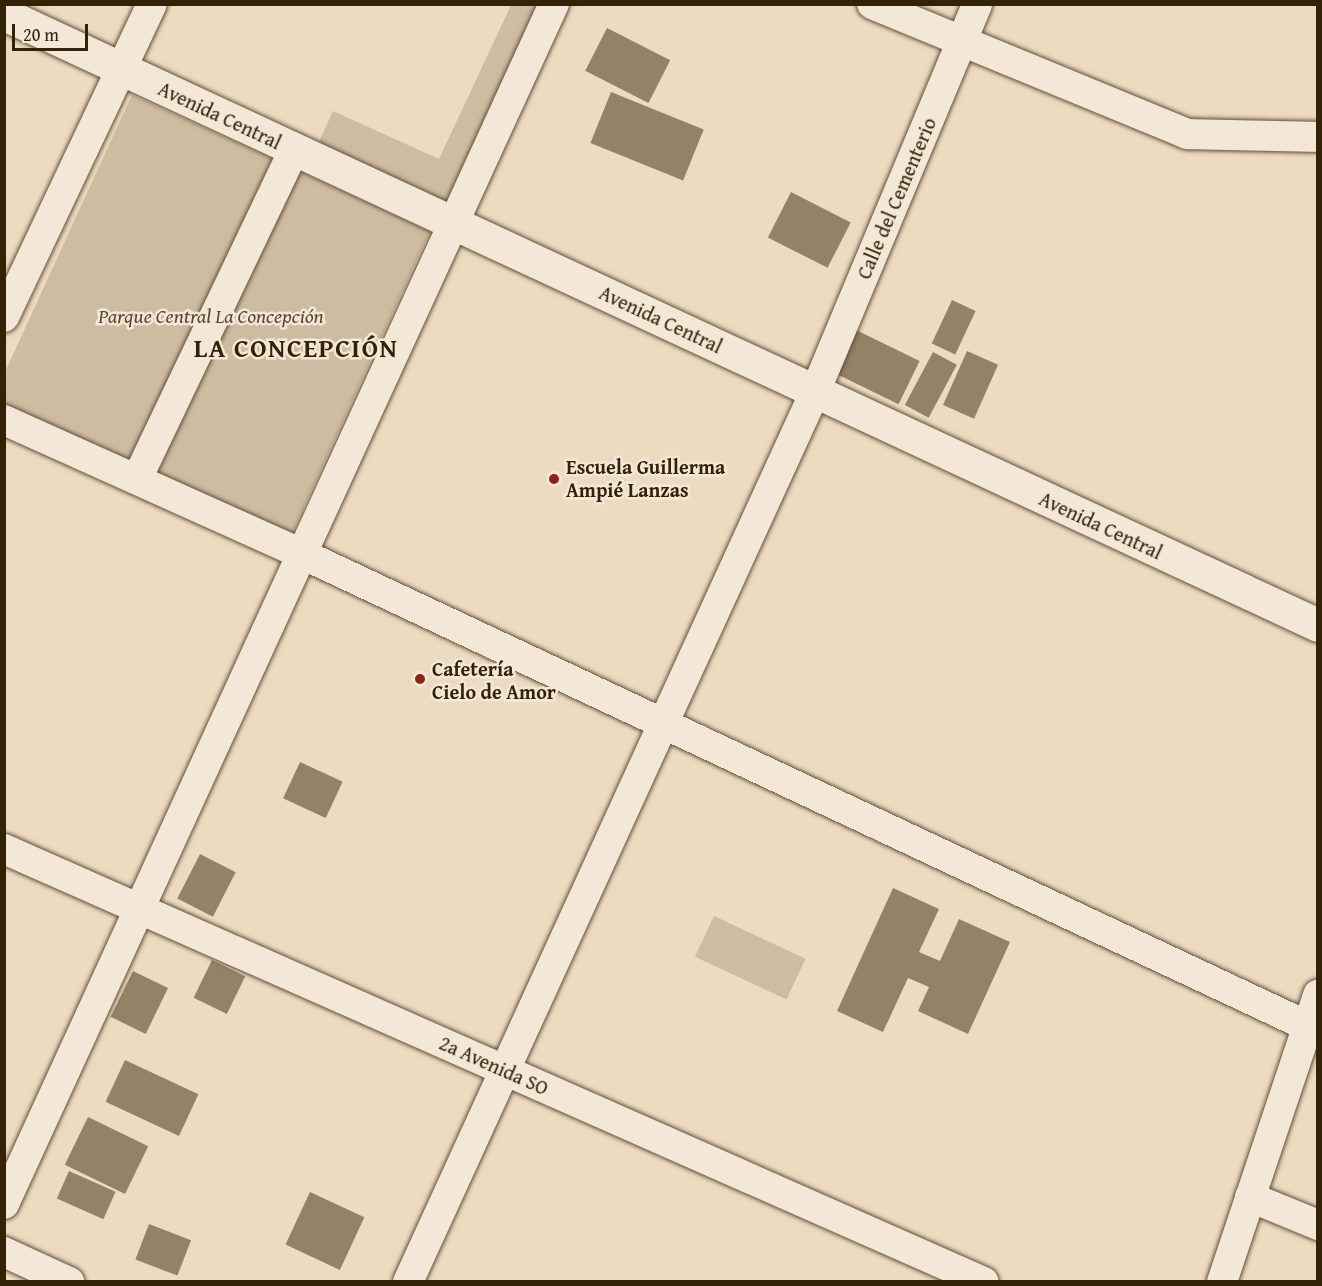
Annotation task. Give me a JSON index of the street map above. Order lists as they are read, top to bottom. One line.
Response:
{"streets":{"main road":["Avenida Central"],"street":["Calle del Cementerio","2a Avenida SO"]},"crossings":[["Avenida Central","Calle del Cementerio"],["Calle del Cementerio","2a Avenida SO"]],"districts":["LA CONCEPCIÓN"],"parks":["Parque Central La Concepción"],"places":["Escuela Guillerma Ampié Lanzas","Cafetería Cielo de Amor"],"scale_bar":"20 m"}
